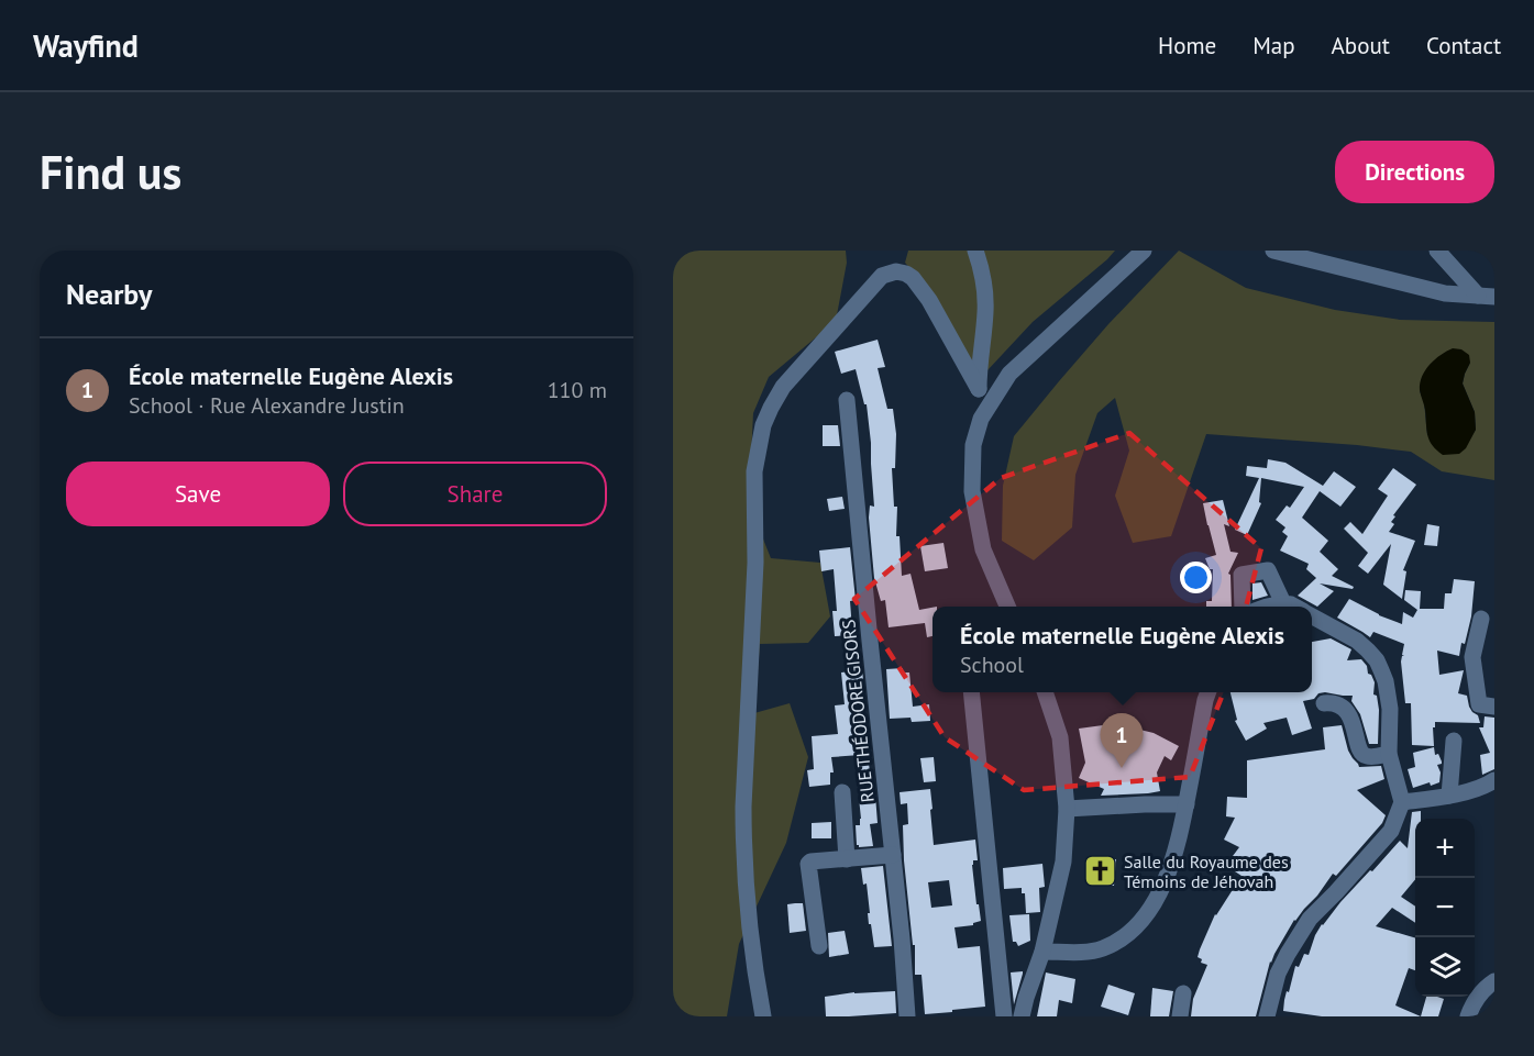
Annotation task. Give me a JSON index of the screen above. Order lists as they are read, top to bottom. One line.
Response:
{"streets":{"street":["RUE THÉODORE GISORS"]},"places":{"church":["Salle du Royaume des Témoins de Jéhovah"]},"page":{"header":"Wayfind","nav":["Home","Map","About","Contact"],"buttons":["Directions",["Save","Share"]],"title":"Find us","heading":"Nearby","list":[{"mark":"1","name":"École maternelle Eugène Alexis","note":"School · Rue Alexandre Justin","value":"110 m"}],"popup":["École maternelle Eugène Alexis","School"],"pins":"1","map_buttons":["+","−"]}}
